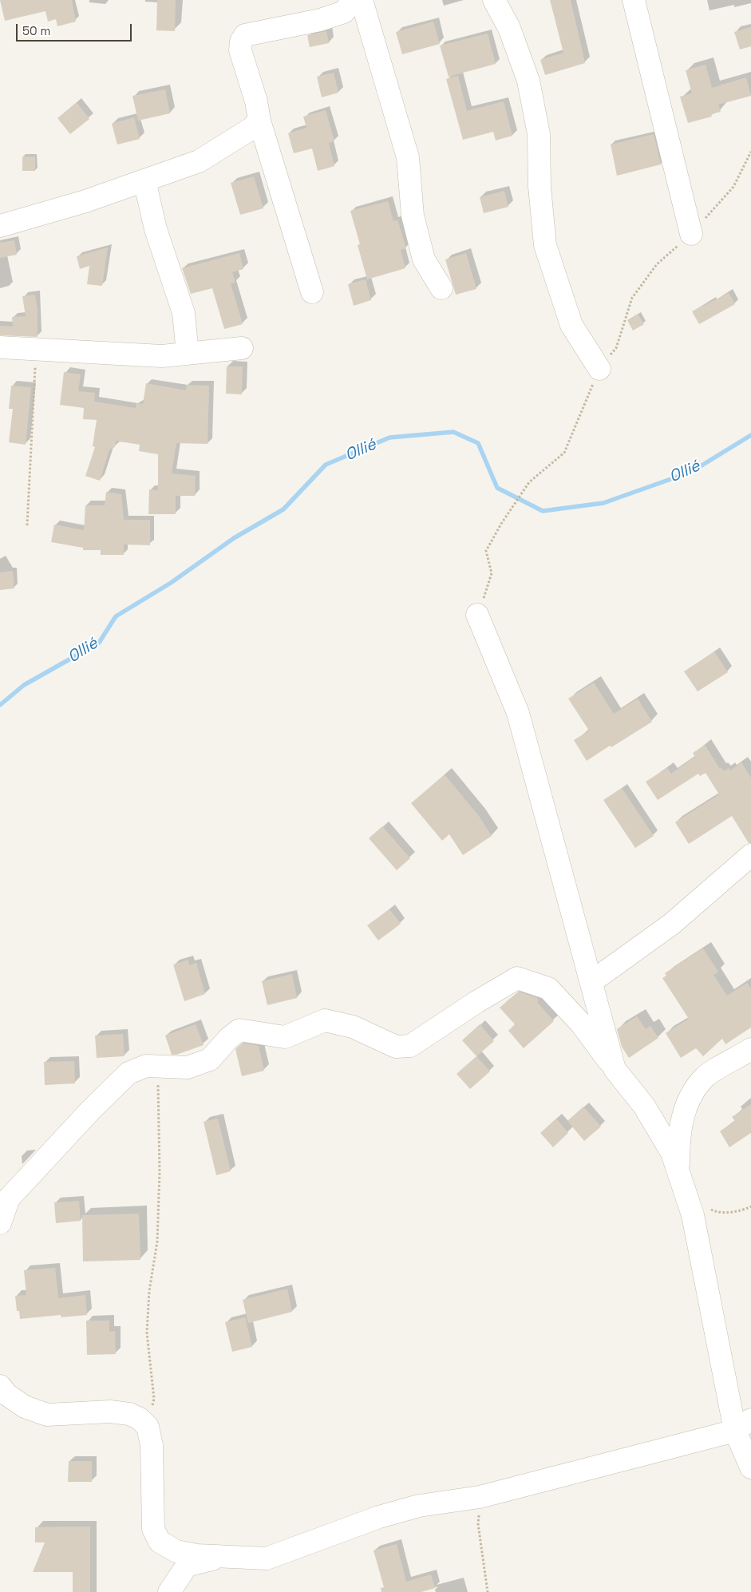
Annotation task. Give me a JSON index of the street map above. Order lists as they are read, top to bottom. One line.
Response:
{"water":["Ollié"],"scale_bar":"50 m"}
